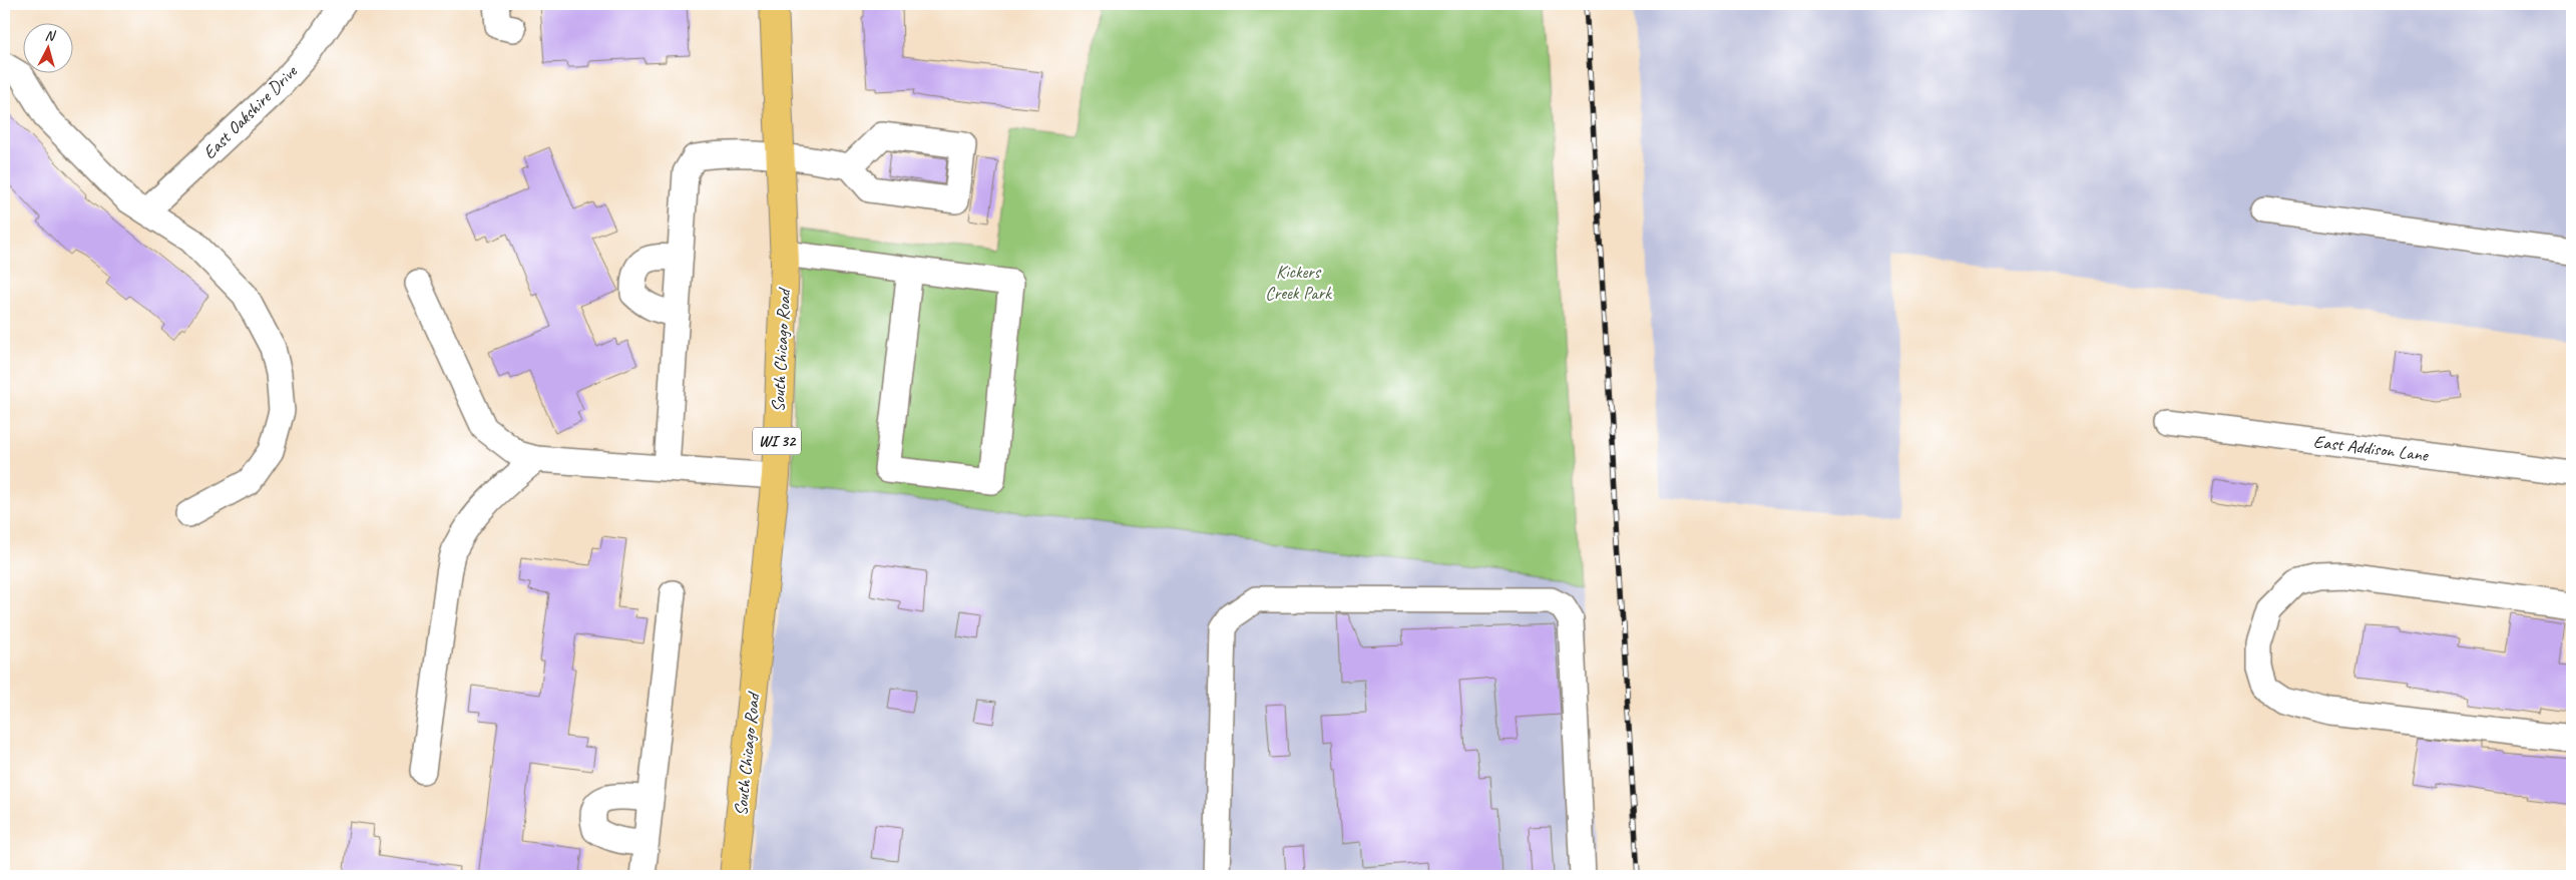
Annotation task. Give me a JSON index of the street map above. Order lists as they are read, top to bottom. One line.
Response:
{"streets":{"main road":["South Chicago Road","WI 32"],"street":["East Oakshire Drive","East Addison Lane"]},"parks":["Kickers Creek Park"],"north":"top"}
